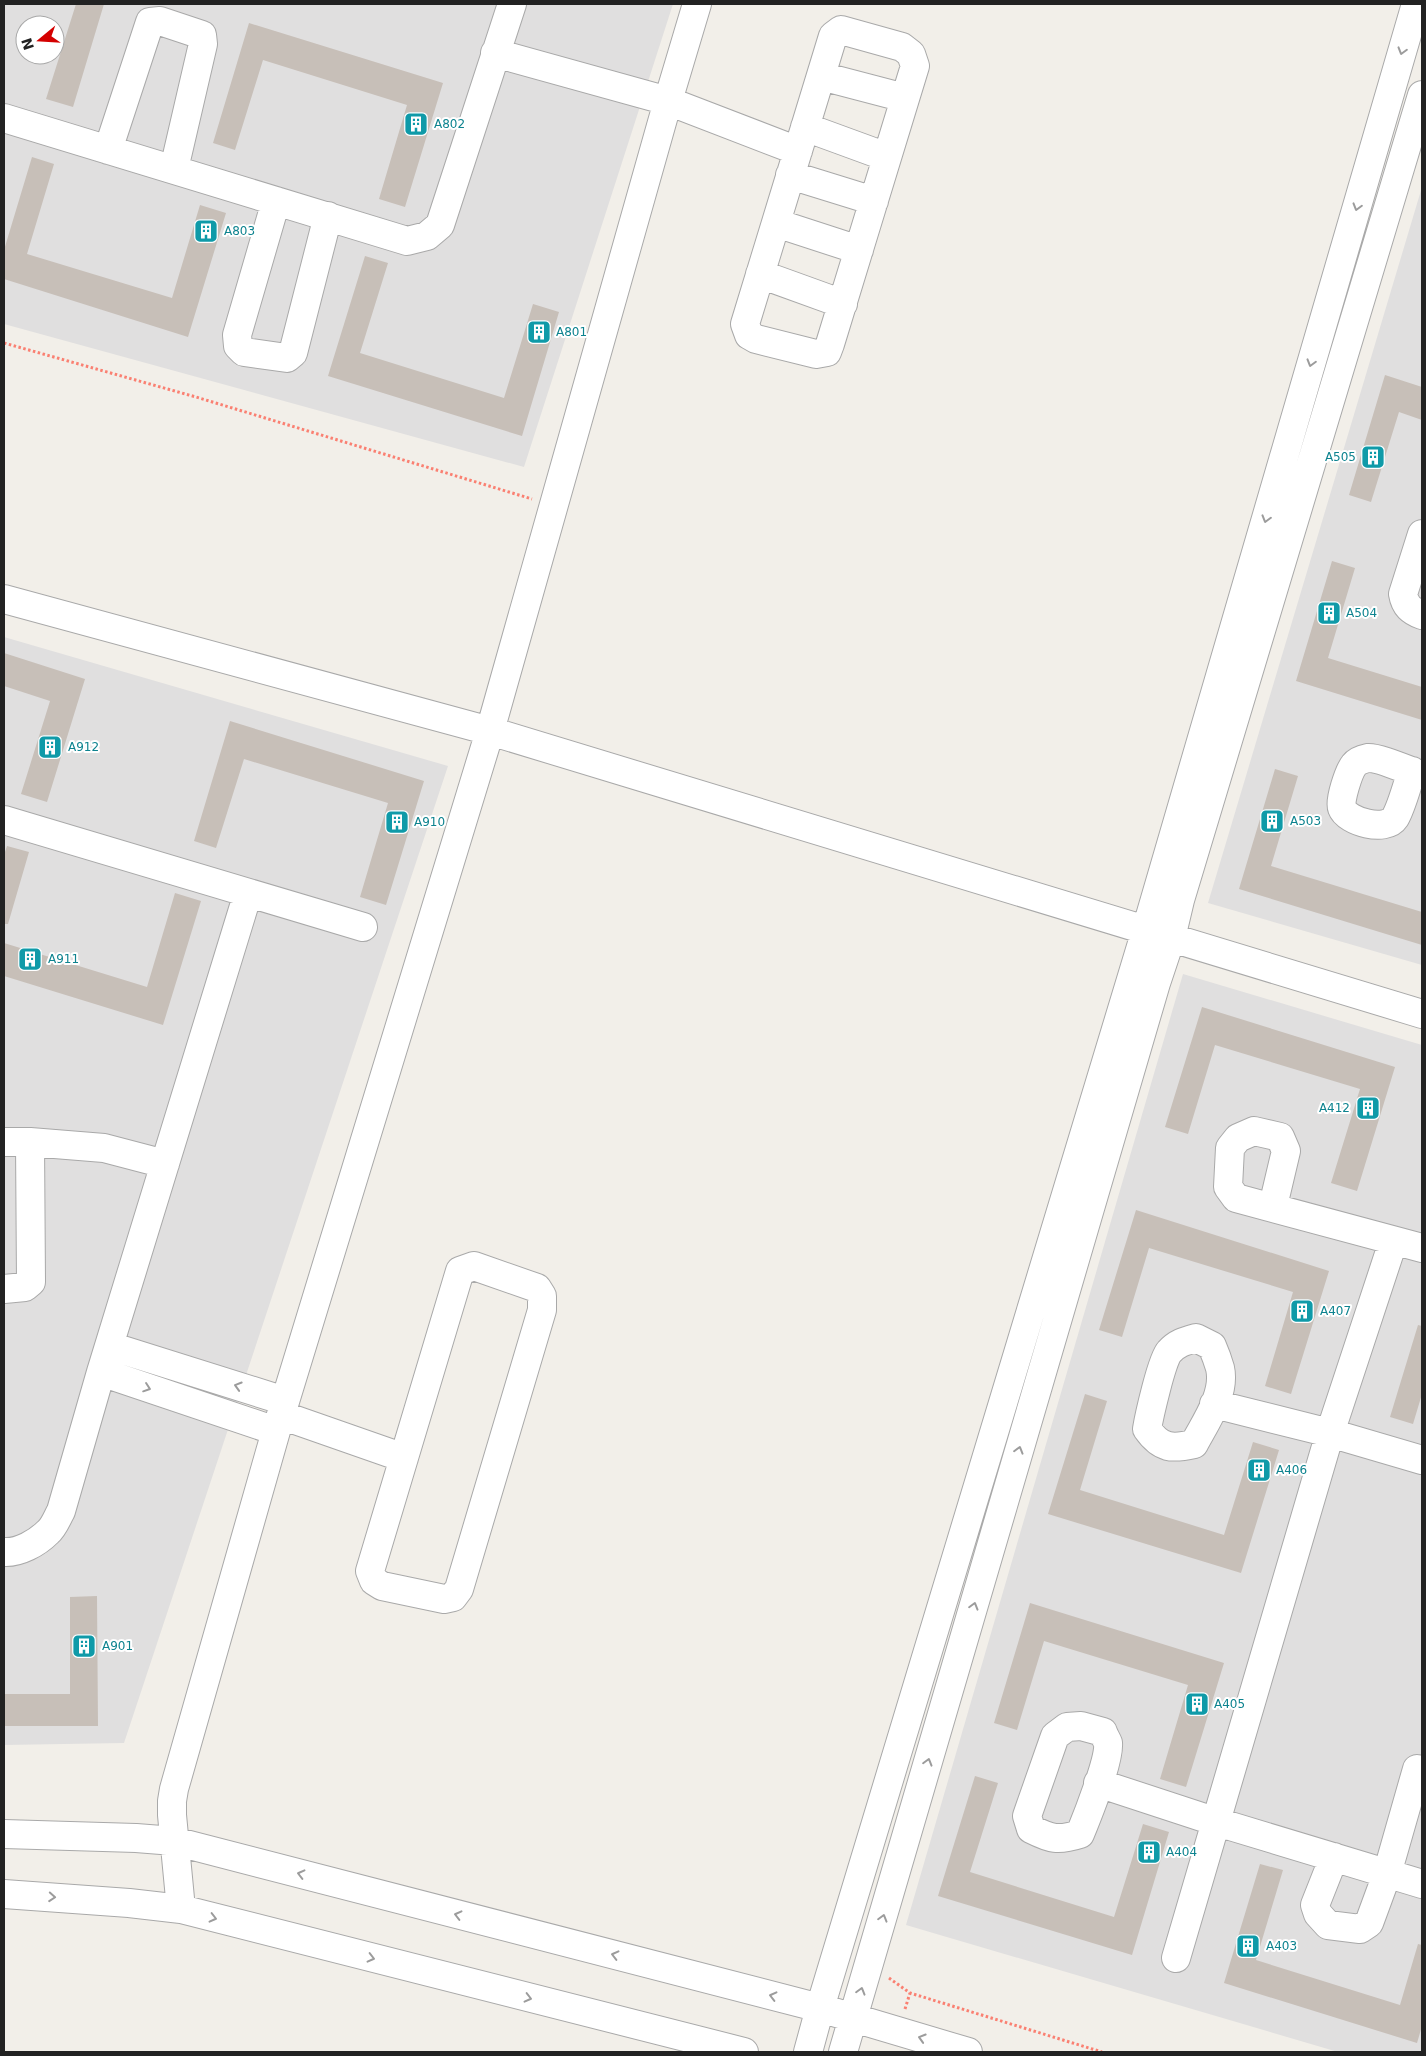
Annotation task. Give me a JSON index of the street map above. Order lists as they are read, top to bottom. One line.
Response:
{"places":{"building":["A802","A803","A801","A505","A504","A912","A503","A910","A911","A412","A407","A406","A901","A405","A404","A403"]},"north":"left"}
